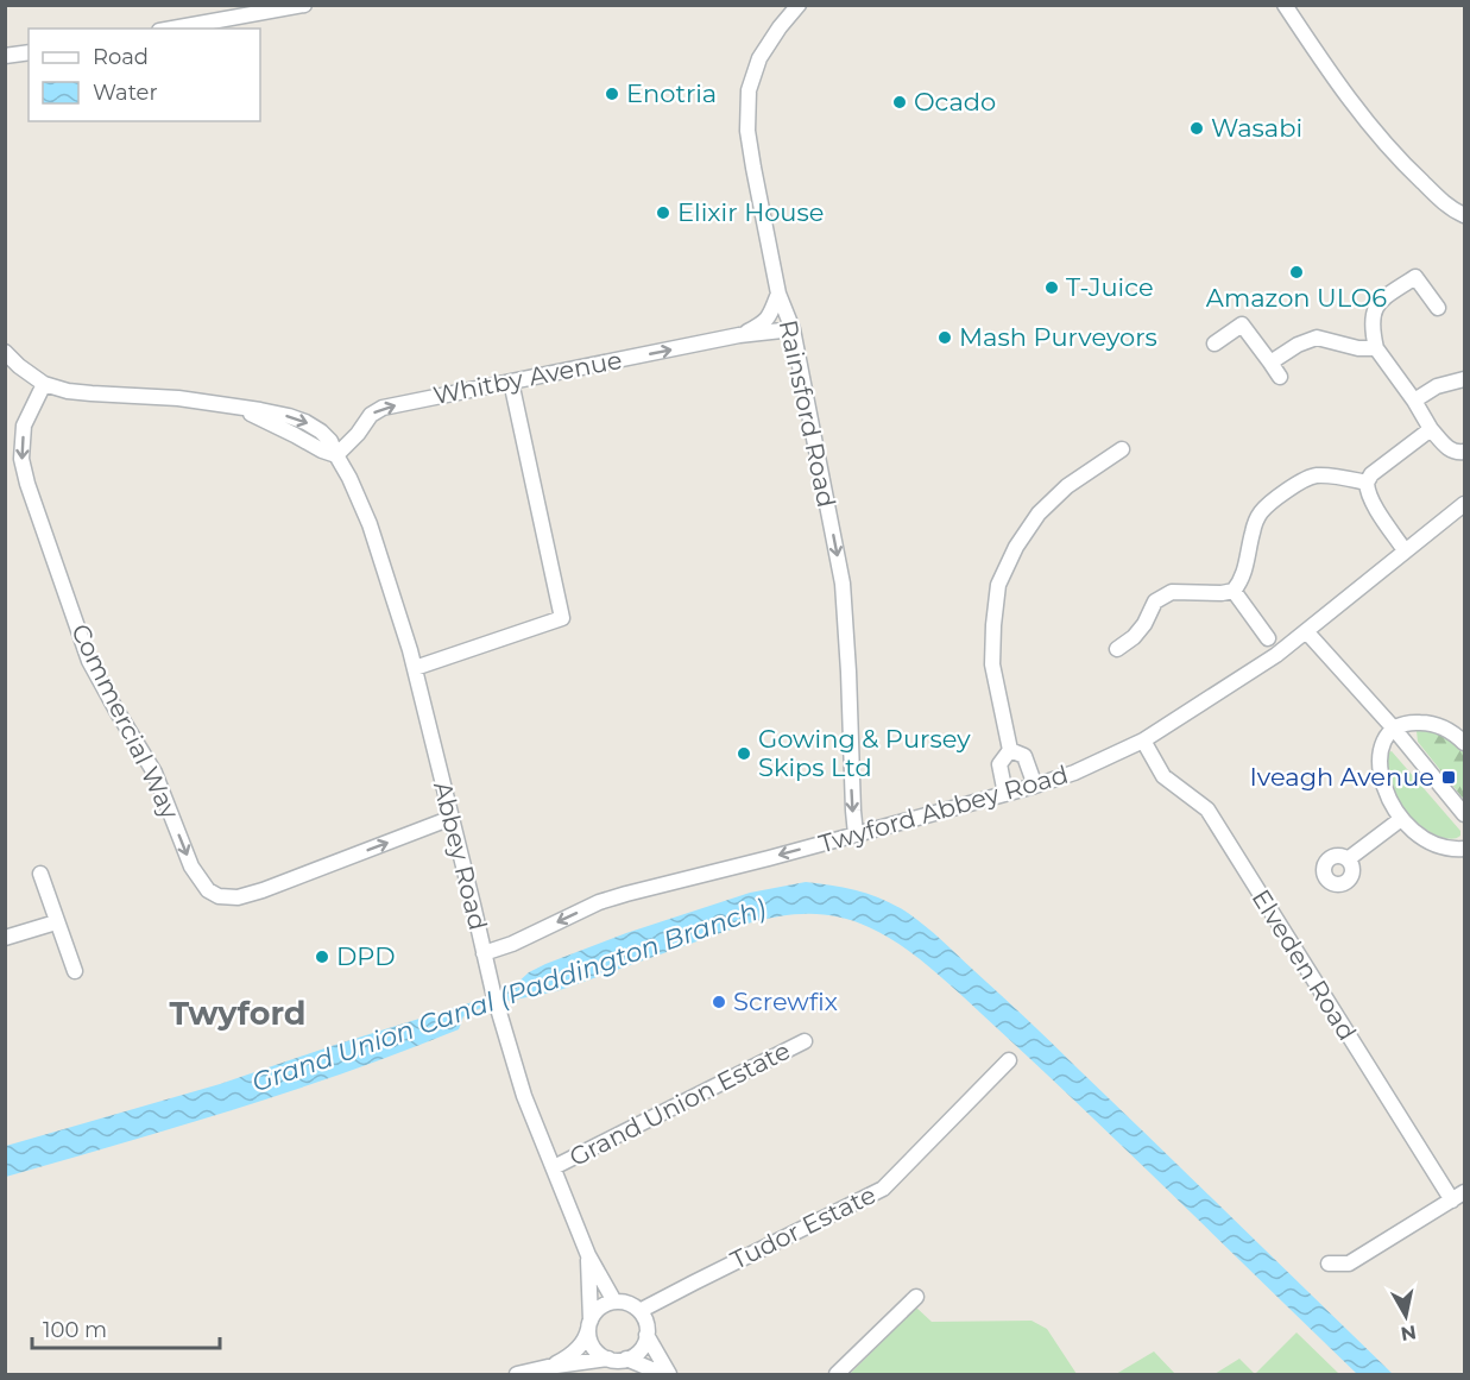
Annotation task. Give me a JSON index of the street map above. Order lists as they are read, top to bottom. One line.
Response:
{"streets":{"street":["Whitby Avenue","Rainsford Road","Commercial Way","Twyford Abbey Road","Abbey Road","Elveden Road","Grand Union Estate","Tudor Estate"]},"crossings":[["Whitby Avenue","Rainsford Road"],["Whitby Avenue","Abbey Road"],["Rainsford Road","Twyford Abbey Road"],["Commercial Way","Abbey Road"],["Twyford Abbey Road","Abbey Road"],["Twyford Abbey Road","Elveden Road"],["Abbey Road","Grand Union Estate"],["Abbey Road","Tudor Estate"]],"one_way":["Whitby Avenue","Rainsford Road","Twyford Abbey Road"],"districts":["Twyford"],"water":["Grand Union Canal (Paddington Branch)"],"places":{"other":["Enotria","Ocado","Wasabi","Elixir House","Amazon ULO6","T-Juice","Mash Purveyors","Gowing & Pursey Skips Ltd","DPD","Screwfix"],"transit":["Iveagh Avenue"]},"legend":["Road","Water"],"scale_bar":"100 m","north":"bottom"}
